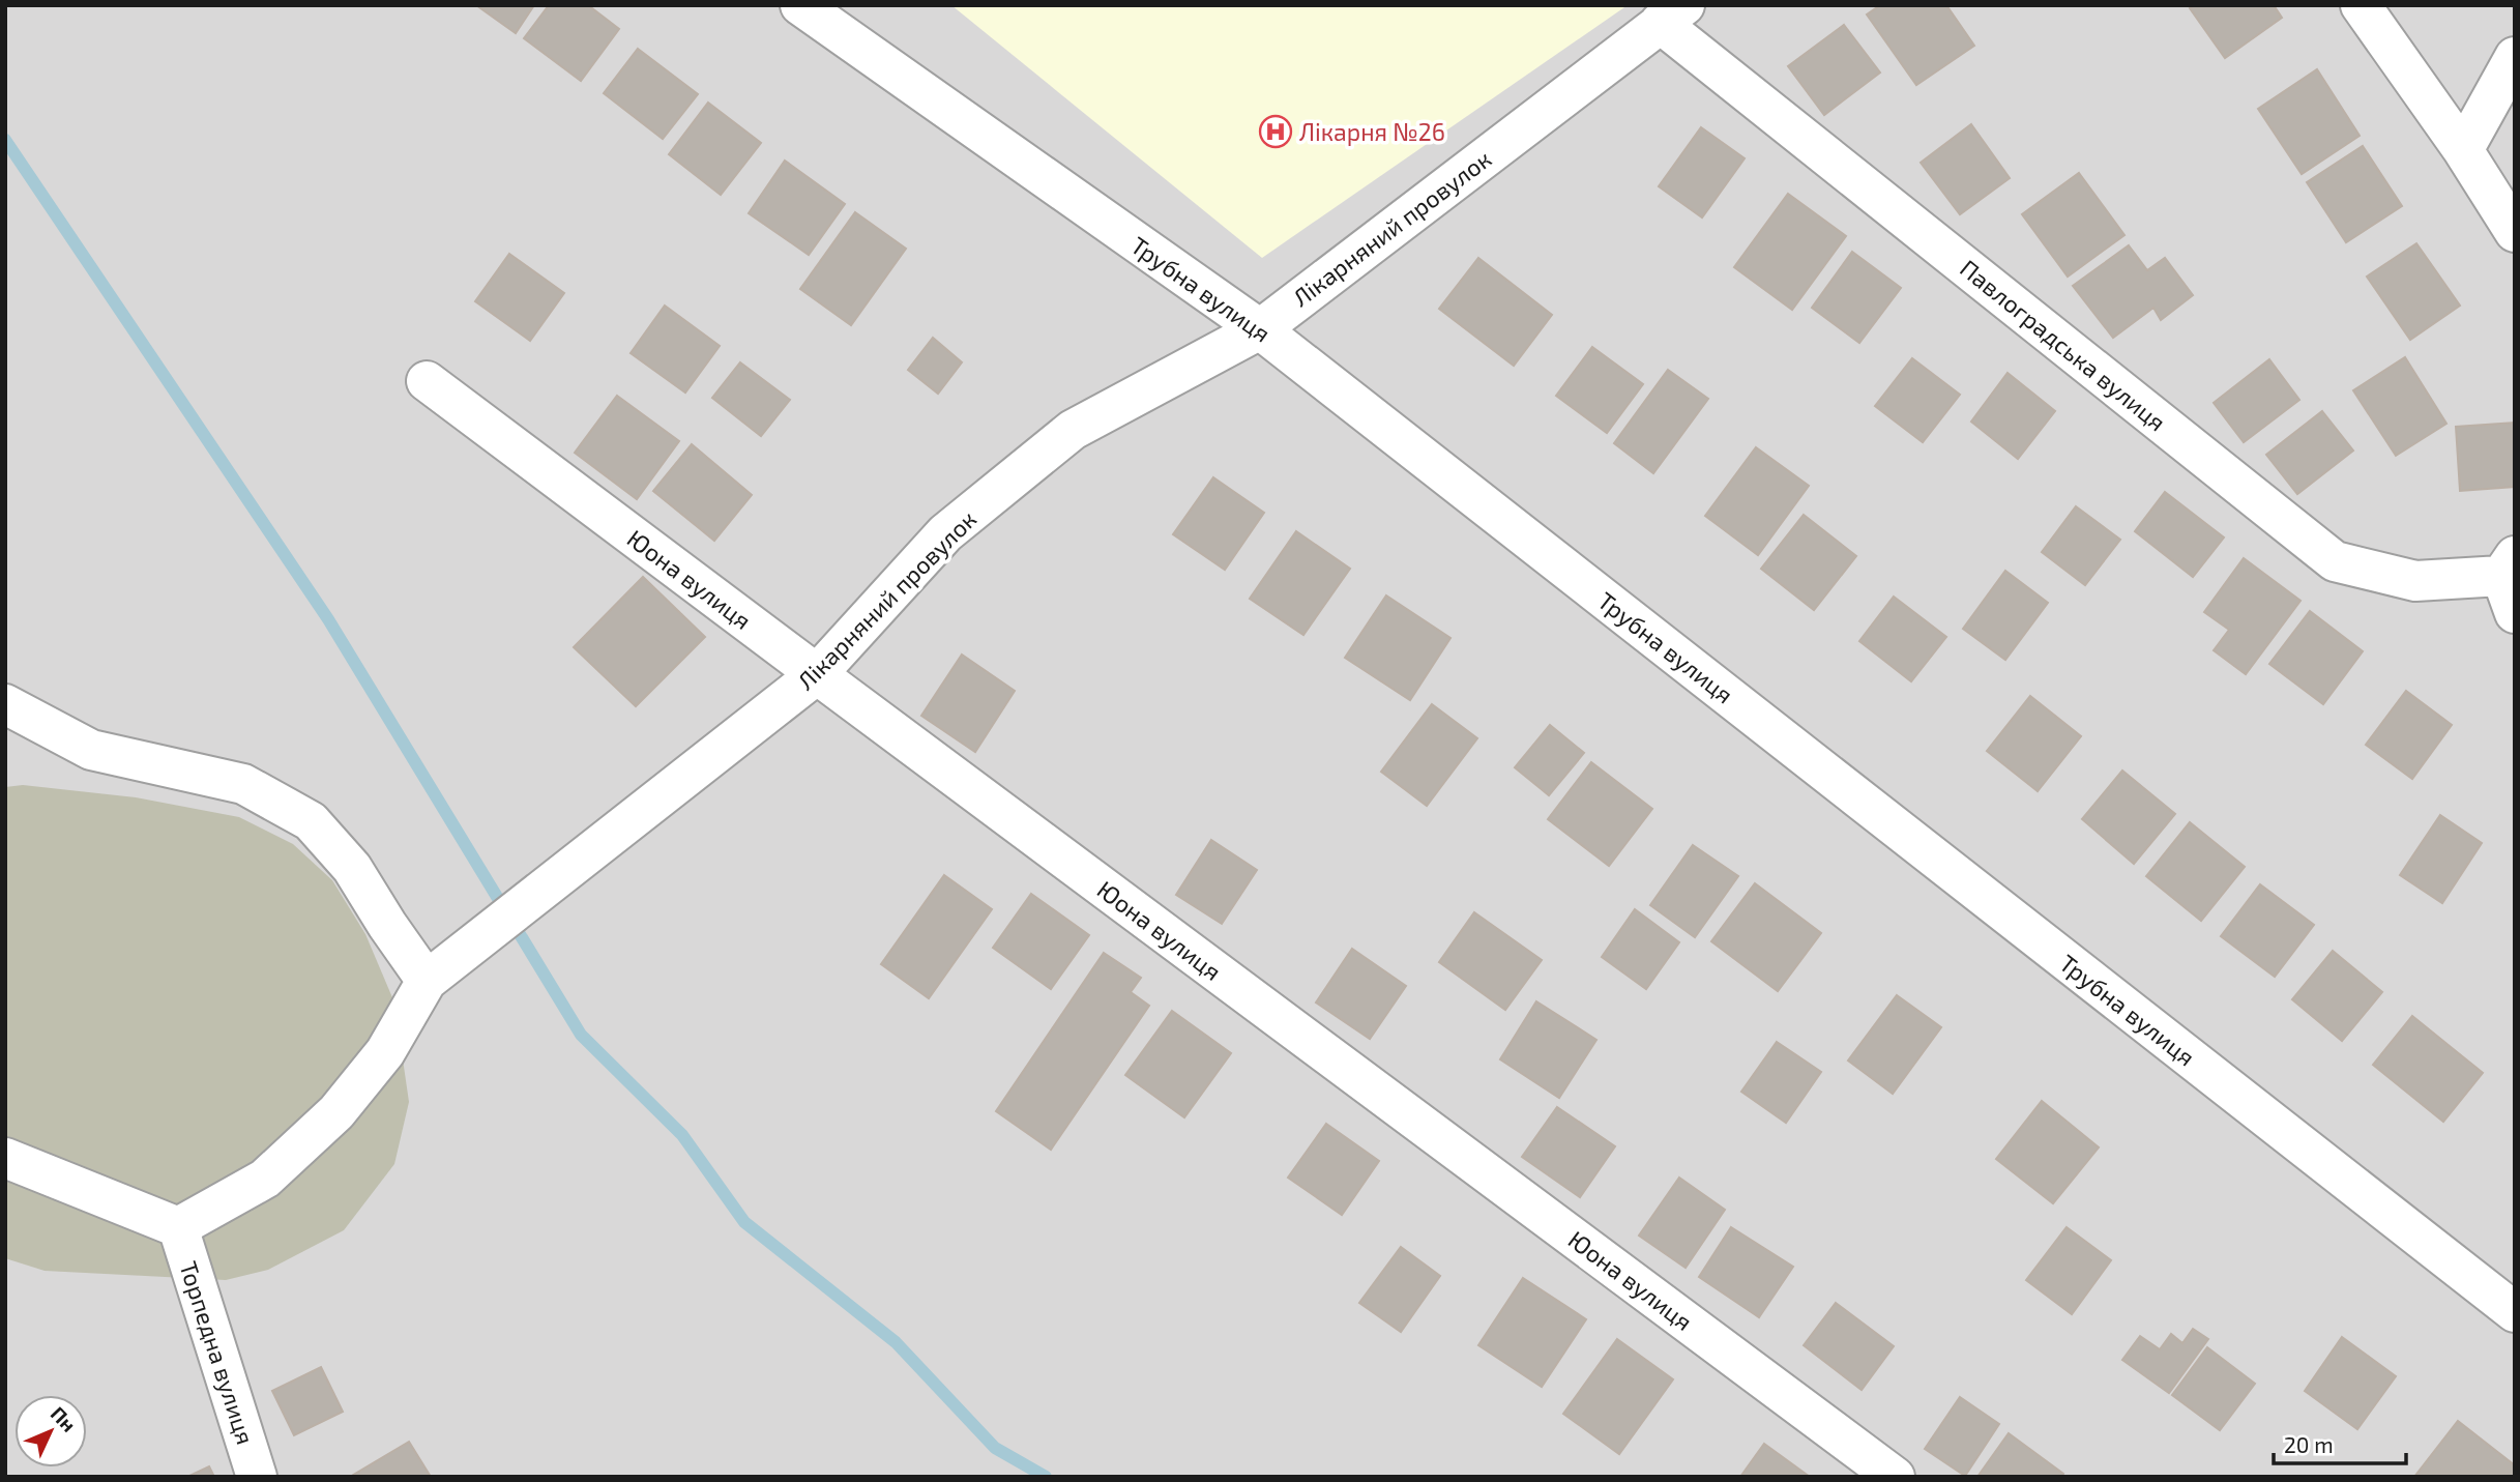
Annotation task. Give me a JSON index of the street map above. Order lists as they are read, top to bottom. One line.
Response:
{"streets":{"street":["Лікарняний провулок","Трубна вулиця","Павлоградська вулиця","Юона вулиця","Торпедна вулиця"]},"crossings":[["Лікарняний провулок","Трубна вулиця"],["Лікарняний провулок","Павлоградська вулиця"],["Лікарняний провулок","Юона вулиця"],["Лікарняний провулок","Торпедна вулиця"]],"places":{"hospital":["Лікарня №26"]},"scale_bar":"20 m","north":"top right"}
